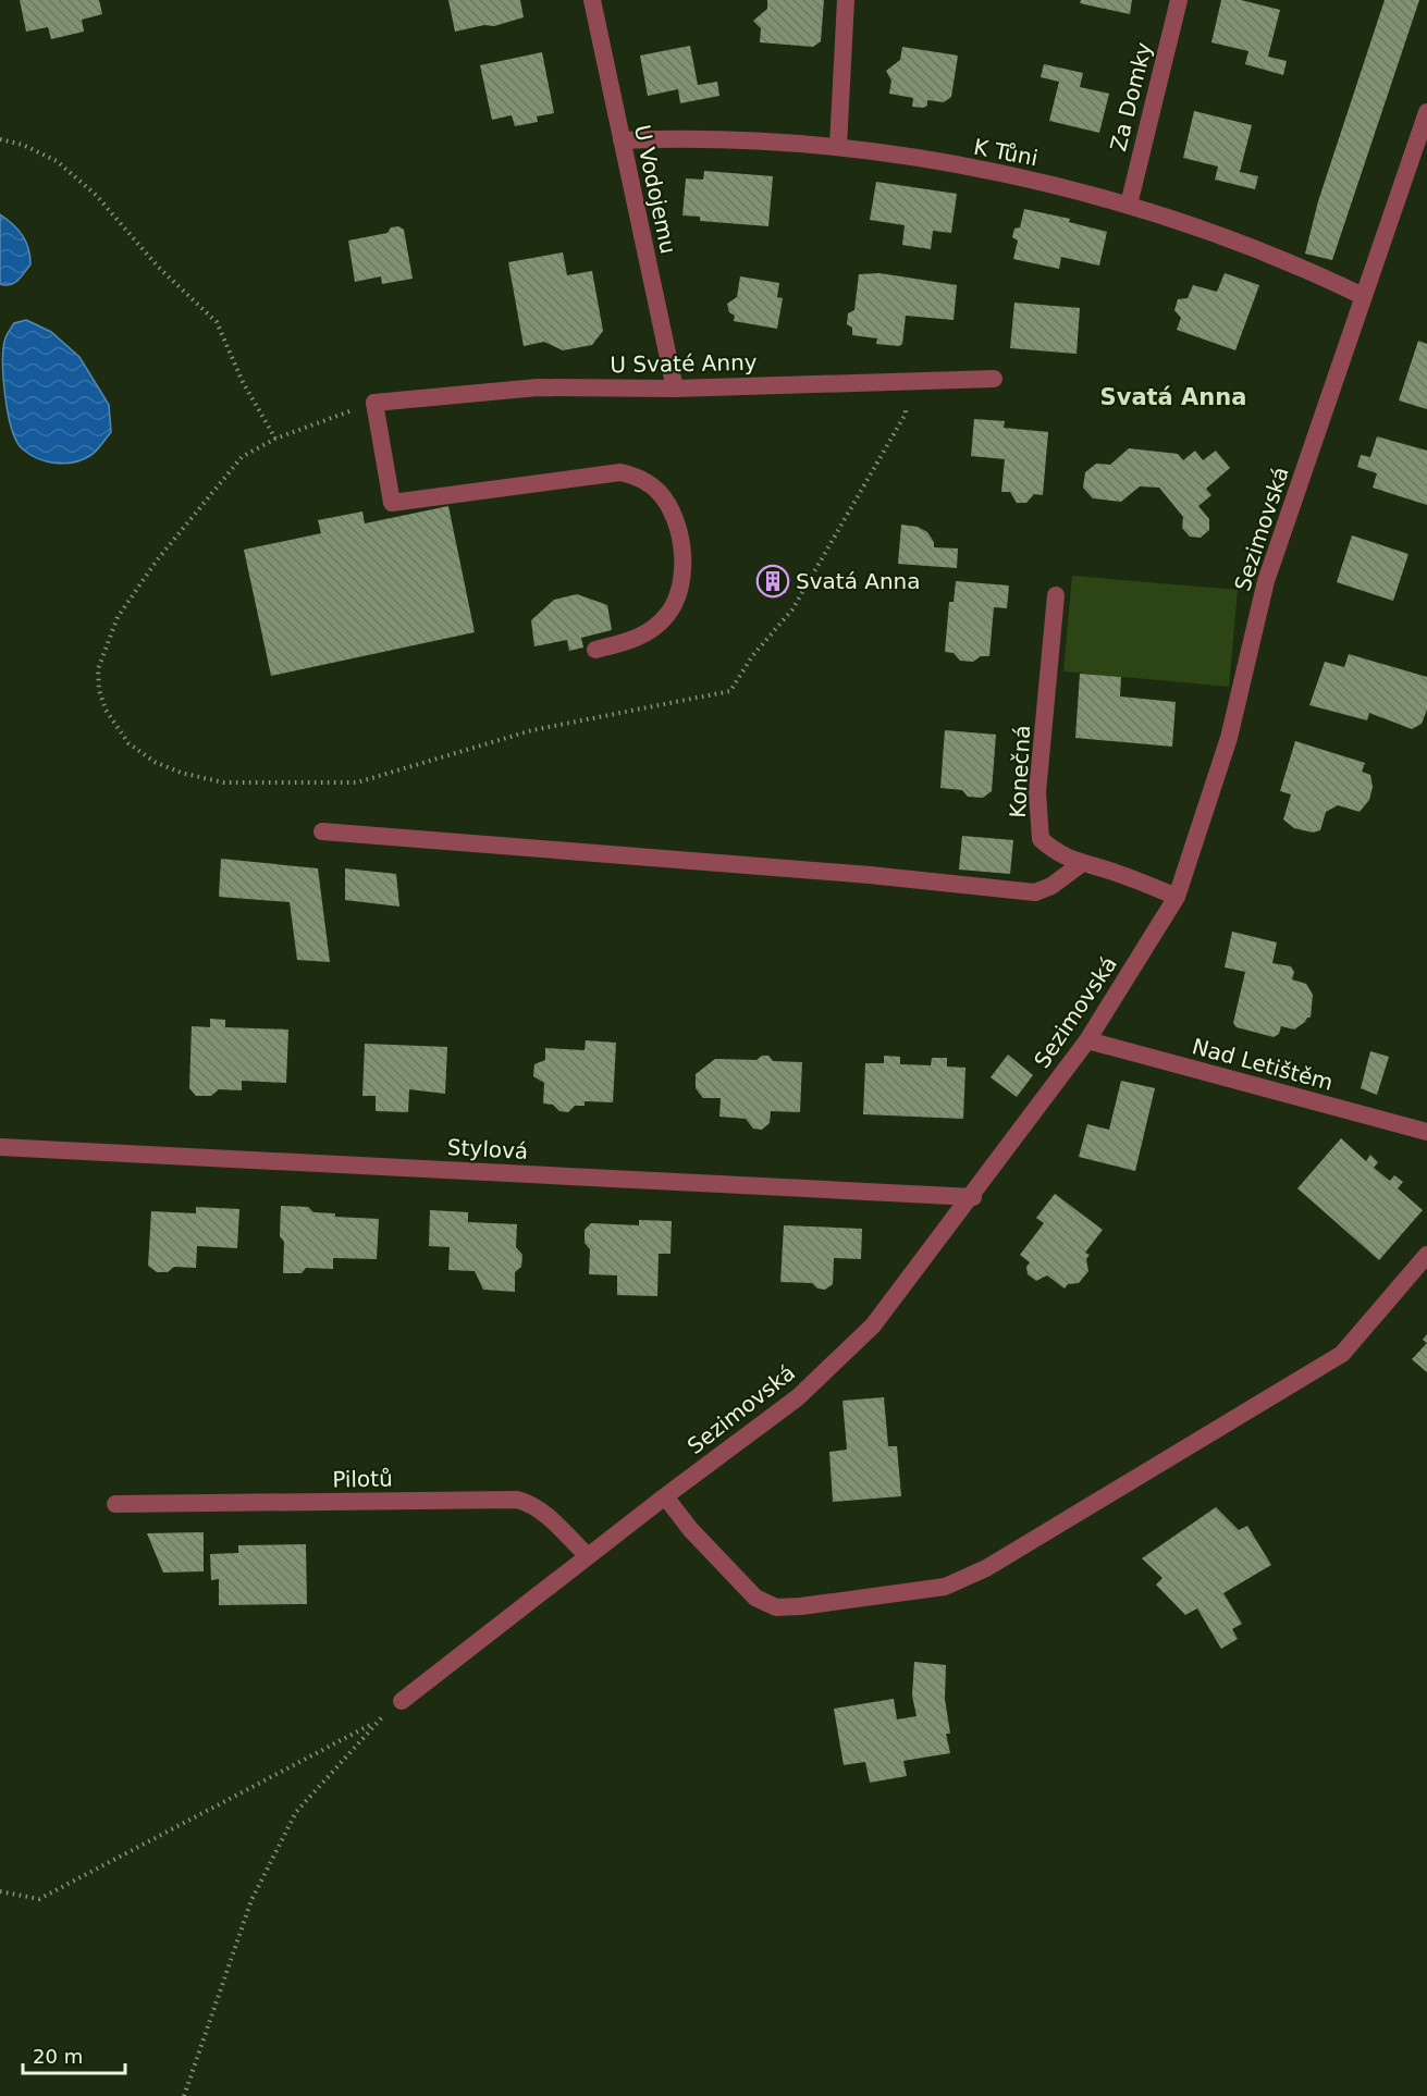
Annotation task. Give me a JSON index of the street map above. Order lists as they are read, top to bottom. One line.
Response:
{"streets":{"street":["Za Domky","K Tůni","U Vodojemu","U Svaté Anny","Sezimovská","Konečná","Nad Letištěm","Stylová","Pilotů"]},"crossings":[["Za Domky","K Tůni"],["K Tůni","U Vodojemu"],["K Tůni","Sezimovská"],["U Vodojemu","U Svaté Anny"],["Sezimovská","Konečná"],["Sezimovská","Nad Letištěm"],["Sezimovská","Stylová"],["Sezimovská","Pilotů"]],"districts":["Svatá Anna"],"places":{"building":["Svatá Anna"]},"scale_bar":"20 m"}
